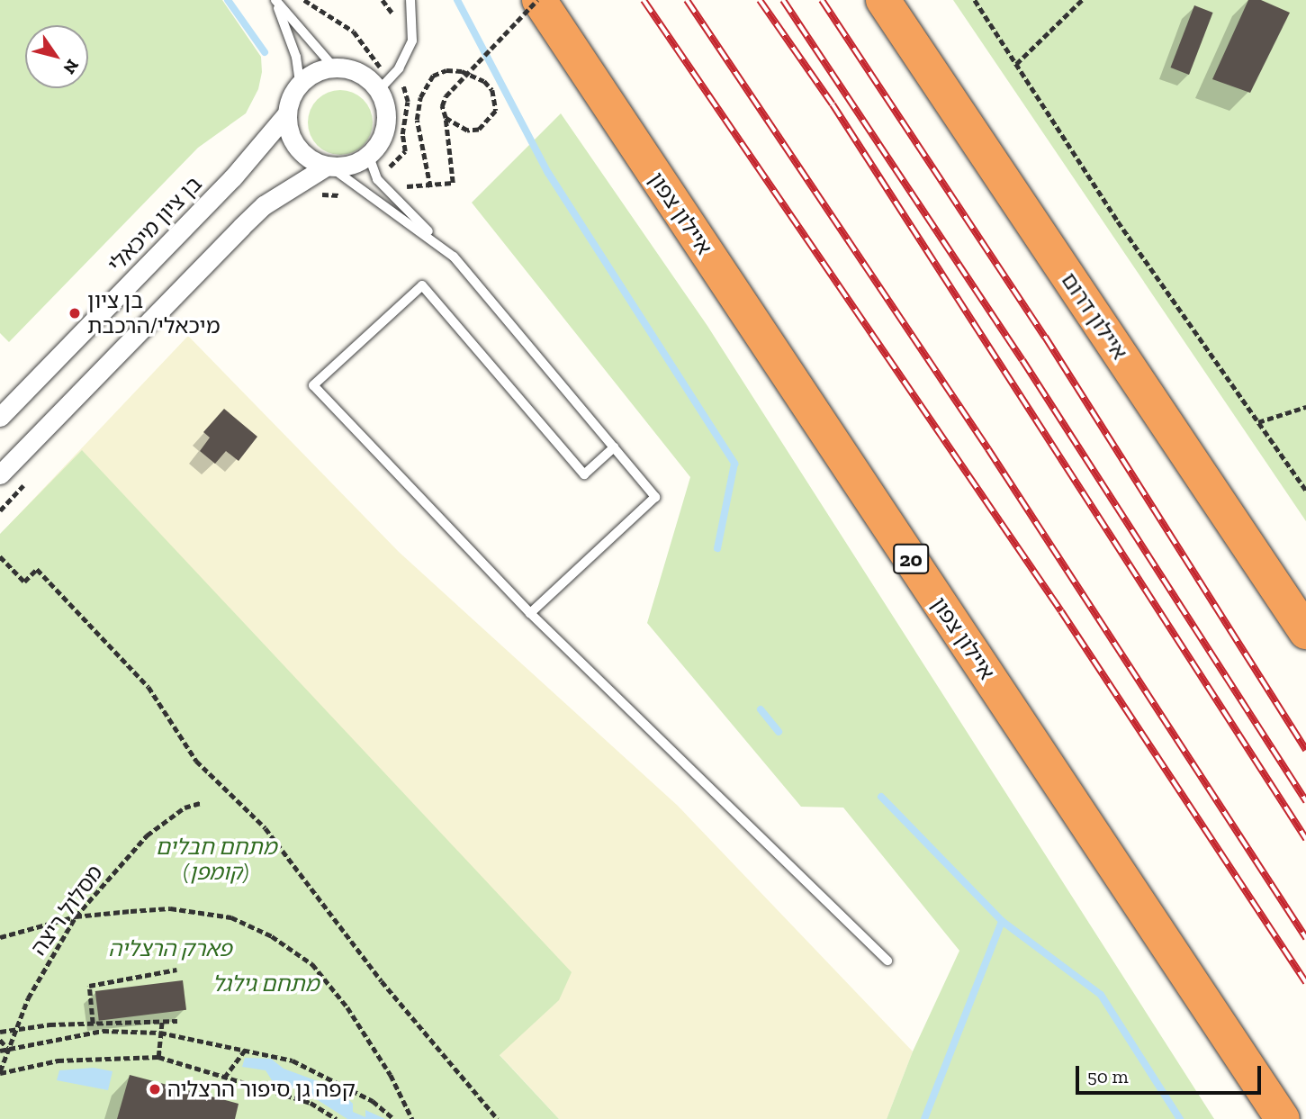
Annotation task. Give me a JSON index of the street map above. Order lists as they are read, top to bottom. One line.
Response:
{"streets":{"highway":["איילון צפון","איילון דרום","20"],"street":["בן ציון מיכאלי"],"path":["מסלול ריצה"]},"parks":["מתחם חבלים (קומפן)","פארק הרצליה","מתחם גילגל"],"places":["בן ציון מיכאלי/הרכבת","קפה גן סיפור הרצליה"],"scale_bar":"50 m","north":"bottom right"}
